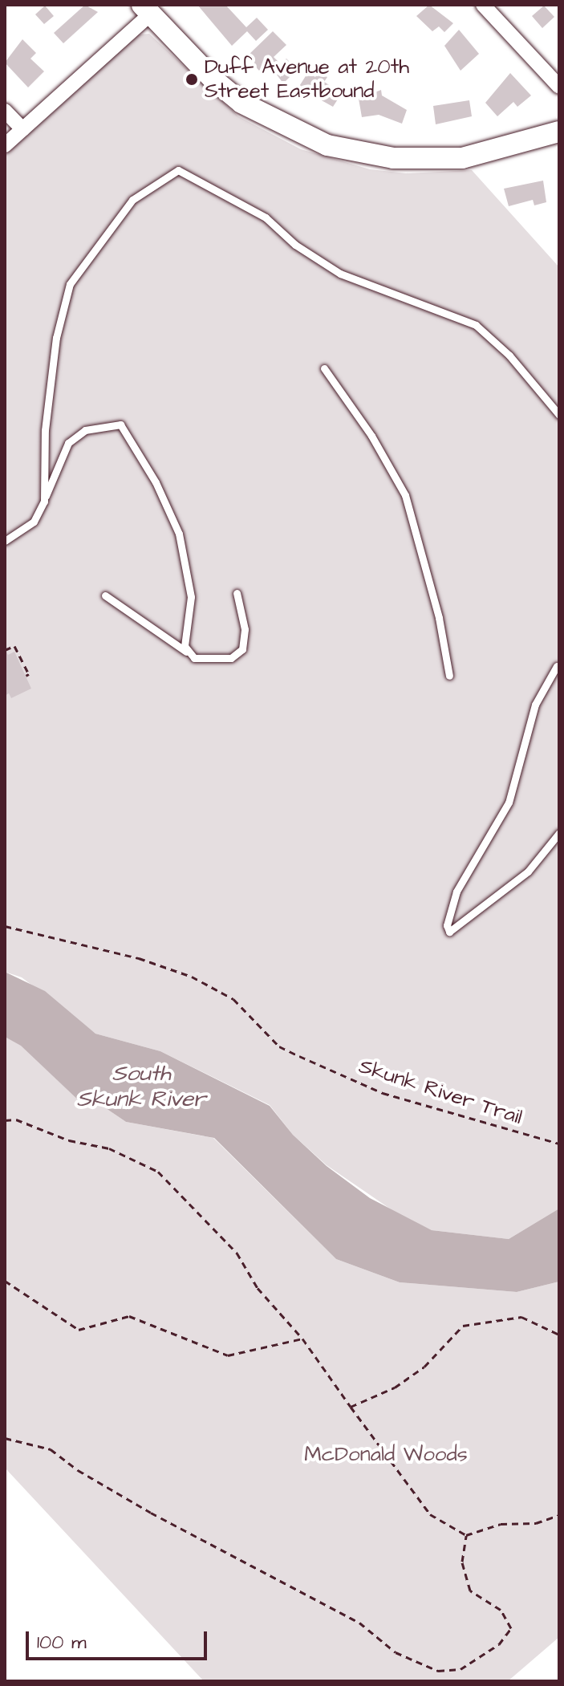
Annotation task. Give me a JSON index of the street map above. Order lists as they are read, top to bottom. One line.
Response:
{"streets":{"path":["Skunk River Trail"]},"water":["South Skunk River"],"parks":["McDonald Woods"],"places":["Duff Avenue at 20th Street Eastbound"],"scale_bar":"100 m"}
